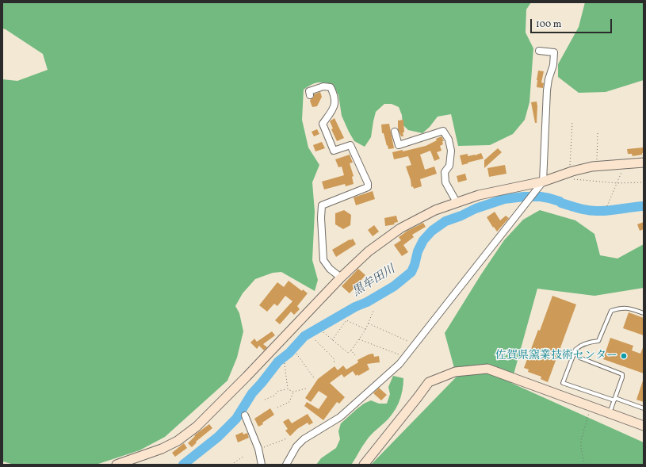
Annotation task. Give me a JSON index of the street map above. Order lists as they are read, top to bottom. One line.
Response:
{"water":["黒牟田川"],"places":["佐賀県窯業技術センター"],"scale_bar":"100 m"}
